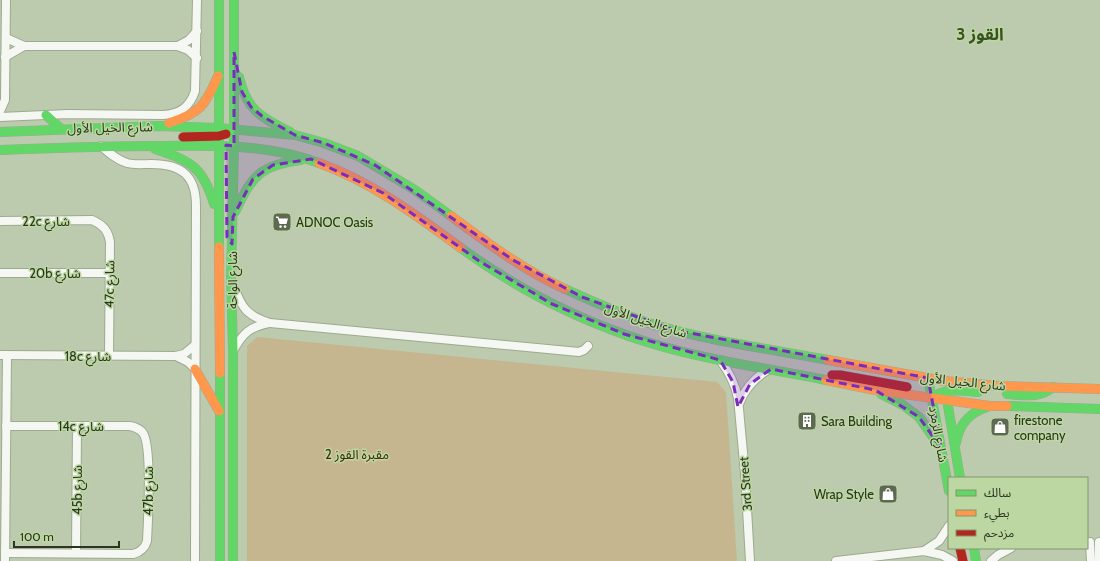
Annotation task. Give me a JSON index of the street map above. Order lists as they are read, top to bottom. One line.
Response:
{"streets":{"main road":["شارع الخيل الأول","شارع الواحة","شارع الزمرد"],"street":["22c شارع","20b شارع","47c شارع","18c شارع","14c شارع","3rd Street","45b شارع","47b شارع"]},"crossings":[["شارع الخيل الأول","شارع الواحة"],["شارع الخيل الأول","شارع الزمرد"],["شارع الخيل الأول","3rd Street"],["22c شارع","47c شارع"],["20b شارع","47c شارع"],["47c شارع","18c شارع"],["14c شارع","45b شارع"],["14c شارع","47b شارع"],["45b شارع","47b شارع"]],"districts":["القوز 3"],"parks":["مقبرة القوز 2"],"places":{"supermarket":["ADNOC Oasis"],"building":["Sara Building"],"shop":["firestone company","Wrap Style"]},"legend":["سالك","بطيء","مزدحم"],"scale_bar":"100 m"}
